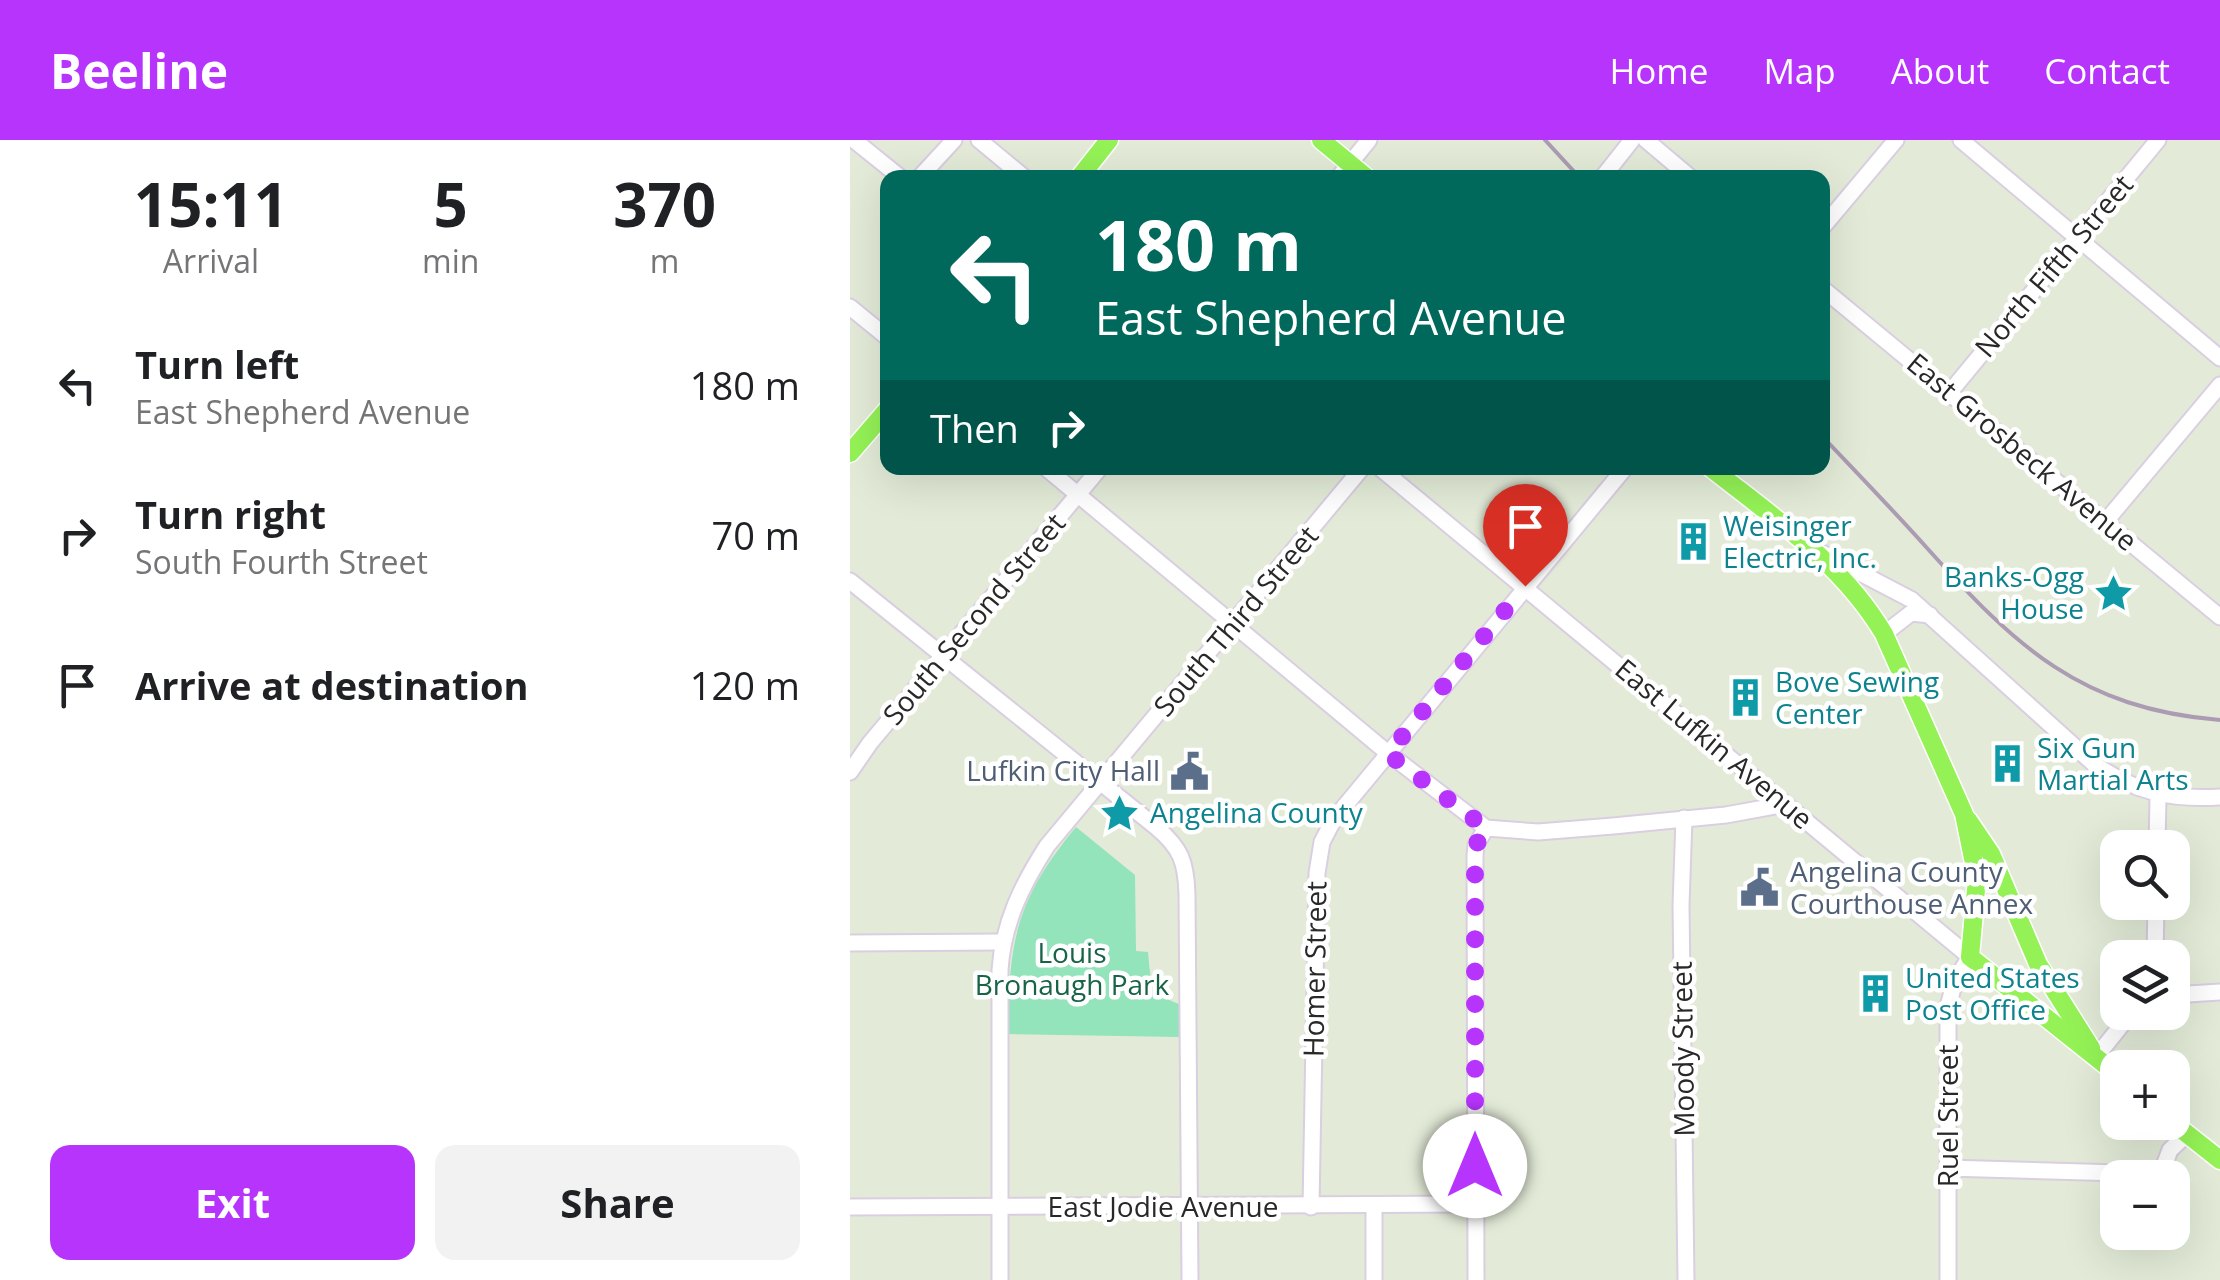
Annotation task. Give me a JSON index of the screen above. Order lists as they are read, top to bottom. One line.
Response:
{"streets":{"main road":["East Lufkin Avenue"],"street":["North Fifth Street","East Grosbeck Avenue","South Second Street","South Third Street","Homer Street","Moody Street","Ruel Street","East Jodie Avenue"]},"crossings":[["North Fifth Street","East Grosbeck Avenue"],["South Third Street","East Jodie Avenue"],["East Lufkin Avenue","Homer Street"],["East Lufkin Avenue","Ruel Street"],["Homer Street","East Jodie Avenue"]],"parks":["Louis Bronaugh Park"],"places":{"building":["Weisinger Electric, Inc.","Bove Sewing Center","Six Gun Martial Arts","United States Post Office"],"place":["Banks-Ogg House","Angelina County"],"public building":["Lufkin City Hall","Angelina County Courthouse Annex"]},"page":{"header":"Beeline","nav":["Home","Map","About","Contact"],"eta":["15:11","Arrival","5","min","370","m"],"turn":["180 m","East Shepherd Avenue"],"list":[{"name":"Turn left","note":"East Shepherd Avenue","value":"180 m"},{"name":"Turn right","note":"South Fourth Street","value":"70 m"},{"name":"Arrive at destination","value":"120 m"}],"then":"Then","map_buttons":["+","−"],"buttons":["Exit","Share"]}}
